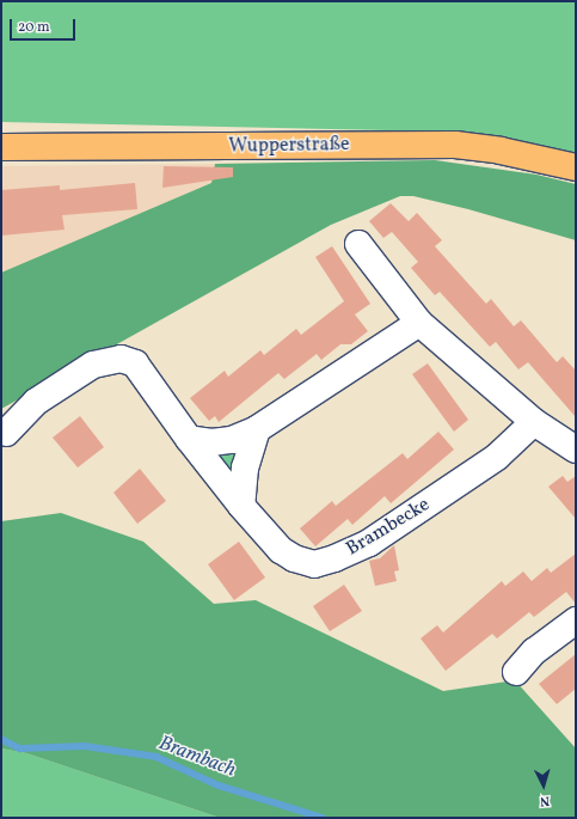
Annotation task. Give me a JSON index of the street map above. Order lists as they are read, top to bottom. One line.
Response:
{"streets":{"main road":["Wupperstraße"],"street":["Brambecke"]},"water":["Brambach"],"scale_bar":"20 m","north":"bottom"}
